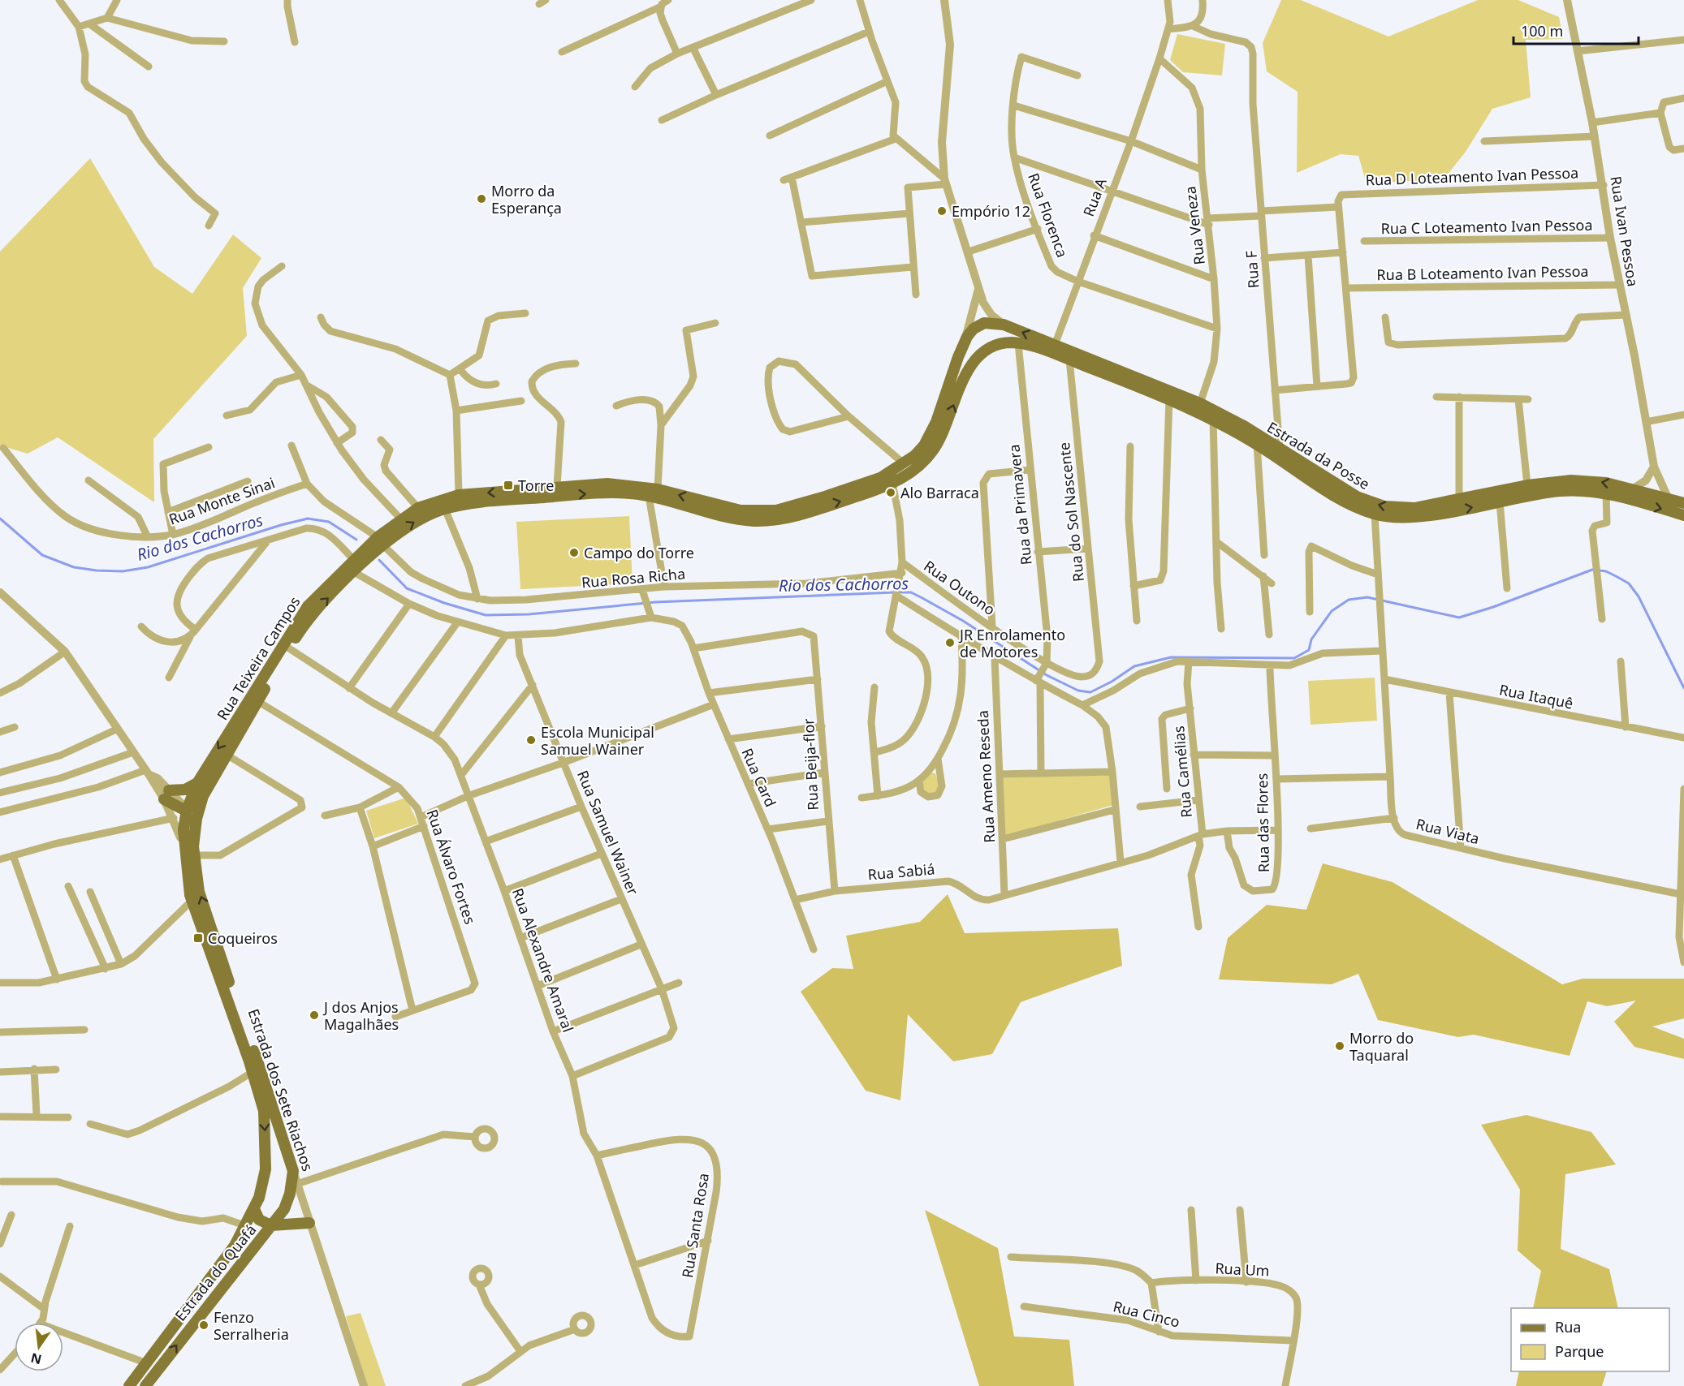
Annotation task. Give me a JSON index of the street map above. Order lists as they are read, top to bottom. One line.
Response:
{"streets":{"main road":["Estrada da Posse","Rua Teixeira Campos","Estrada dos Sete Riachos","Estrada do Quafá"],"street":["Rua D Loteamento Ivan Pessoa","Rua A","Rua Florenca","Rua Veneza","Rua C Loteamento Ivan Pessoa","Rua Ivan Pessoa","Rua F","Rua B Loteamento Ivan Pessoa","Rua Monte Sinai","Rua da Primavera","Rua do Sol Nascente","Rua Rosa Richa","Rua Outono","Rua Itaquê","Rua Beija-flor","Rua Camélias","Rua Ameno Reseda","Rua Card","Rua das Flores","Rua Viata","Rua Samuel Wainer","Rua Álvaro Fortes","Rua Sabiá","Rua Alexandre Amaral","Rua Santa Rosa","Rua Um","Rua Cinco"]},"crossings":[["Rua D Loteamento Ivan Pessoa","Rua Ivan Pessoa"],["Rua A","Rua Florenca"],["Rua A","Rua Veneza"],["Rua A","Estrada da Posse"],["Rua Florenca","Rua Veneza"],["Rua Veneza","Estrada da Posse"],["Rua C Loteamento Ivan Pessoa","Rua Ivan Pessoa"],["Rua Ivan Pessoa","Rua B Loteamento Ivan Pessoa"],["Rua Ivan Pessoa","Estrada da Posse"],["Rua F","Estrada da Posse"],["Estrada da Posse","Rua da Primavera"],["Estrada da Posse","Rua do Sol Nascente"],["Estrada da Posse","Rua Teixeira Campos"],["Rua Monte Sinai","Rua Rosa Richa"],["Rua da Primavera","Rua Outono"],["Rua do Sol Nascente","Rua Outono"],["Rua Rosa Richa","Rua Teixeira Campos"],["Rua Teixeira Campos","Rua Álvaro Fortes"],["Rua Teixeira Campos","Rua Alexandre Amaral"],["Rua Teixeira Campos","Estrada dos Sete Riachos"],["Rua Beija-flor","Rua Card"],["Rua Beija-flor","Rua Sabiá"],["Rua Camélias","Rua das Flores"],["Rua Camélias","Rua Sabiá"],["Rua Ameno Reseda","Rua Sabiá"],["Rua Card","Rua Sabiá"],["Rua Samuel Wainer","Rua Alexandre Amaral"],["Rua Alexandre Amaral","Rua Santa Rosa"],["Estrada dos Sete Riachos","Estrada do Quafá"],["Rua Um","Rua Cinco"]],"water":["Rio dos Cachorros"],"places":{"other":["Morro da Esperança","Empório 12","Alo Barraca","Campo do Torre","JR Enrolamento de Motores","Escola Municipal Samuel Wainer","J dos Anjos Magalhães","Morro do Taquaral","Fenzo Serralheria"],"transit":["Torre","Coqueiros"]},"legend":["Rua","Parque"],"scale_bar":"100 m","north":"bottom"}
